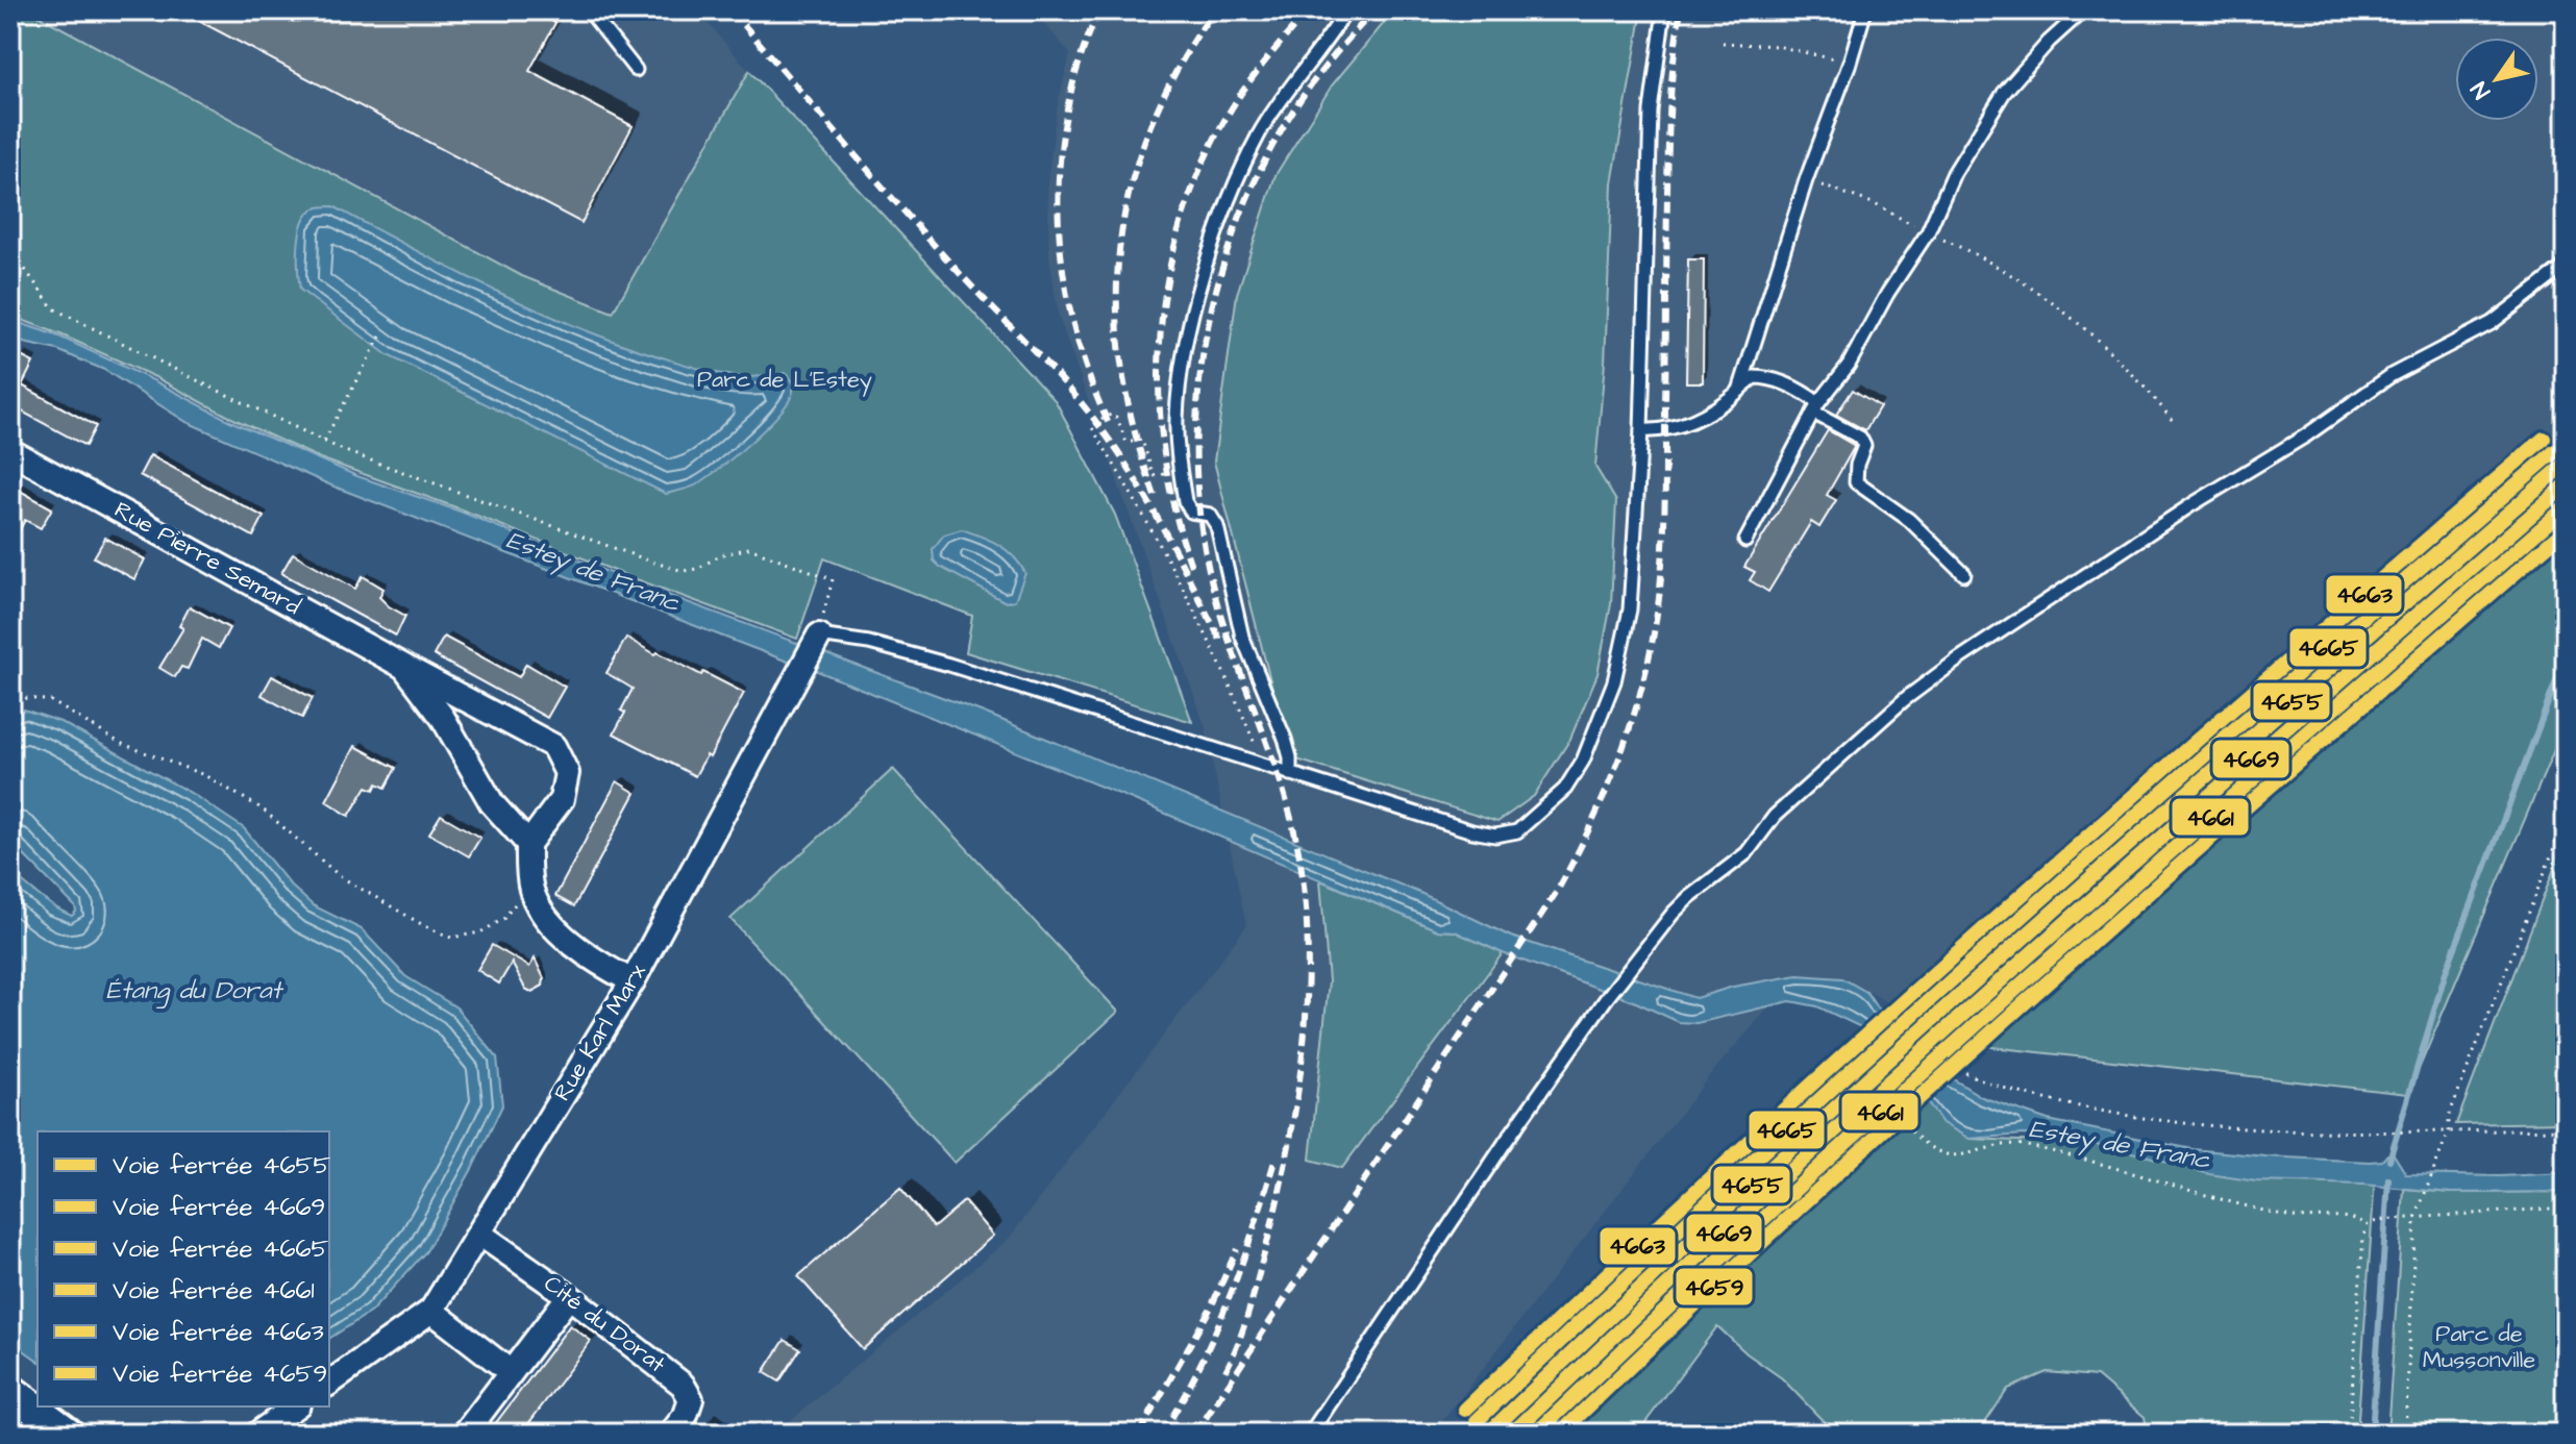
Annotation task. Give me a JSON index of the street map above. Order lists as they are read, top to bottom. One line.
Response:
{"streets":{"street":["Rue Pierre Semard","Rue Karl Marx","Cité du Dorat"]},"crossings":[["Rue Karl Marx","Cité du Dorat"]],"water":["Estey de Franc","Étang du Dorat"],"parks":["Parc de L'Estey","Parc de Mussonville"],"lines":["rail line 4663","rail line 4665","rail line 4655","rail line 4669","rail line 4661","rail line 4659"],"legend":["Voie ferrée 4655","Voie ferrée 4669","Voie ferrée 4665","Voie ferrée 4661","Voie ferrée 4663","Voie ferrée 4659"],"north":"bottom left"}
